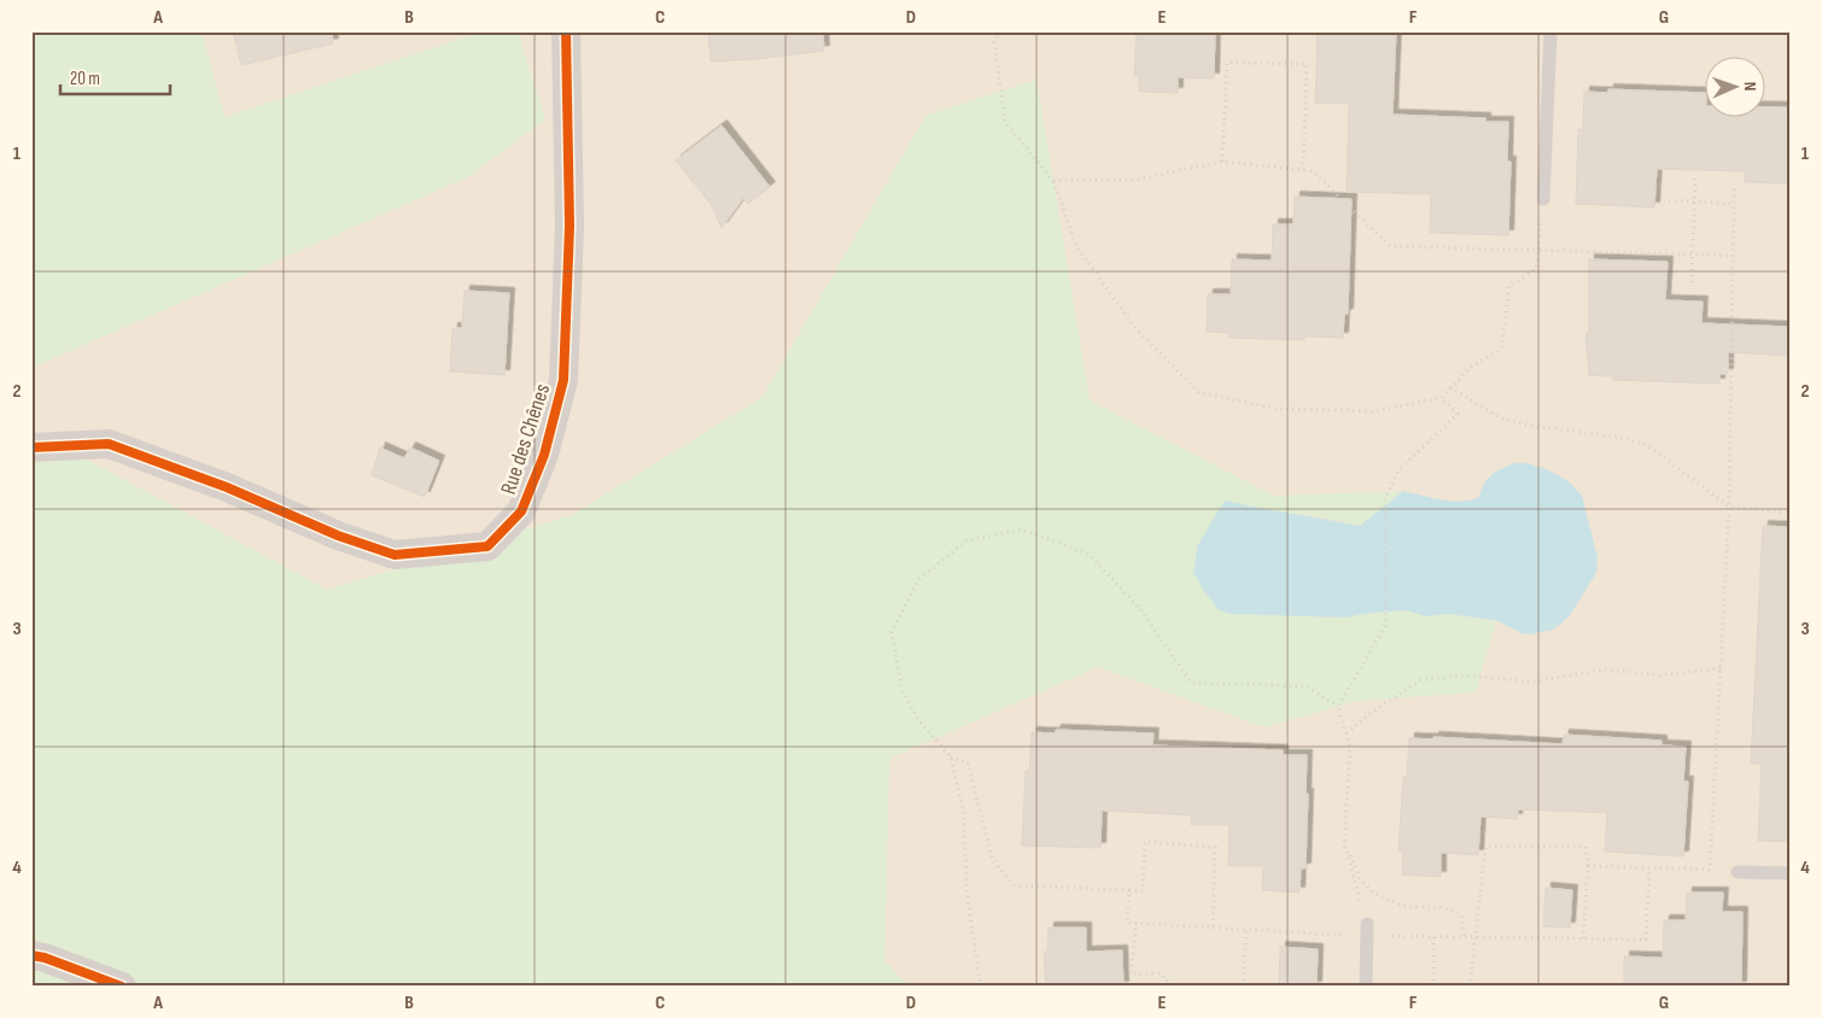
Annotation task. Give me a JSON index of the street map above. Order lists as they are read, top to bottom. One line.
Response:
{"streets":{"street":["Rue des Chênes"]},"scale_bar":"20 m","north":"right","grid":{"columns":["A","B","C","D","E","F","G"],"rows":["1","2","3","4"]}}
